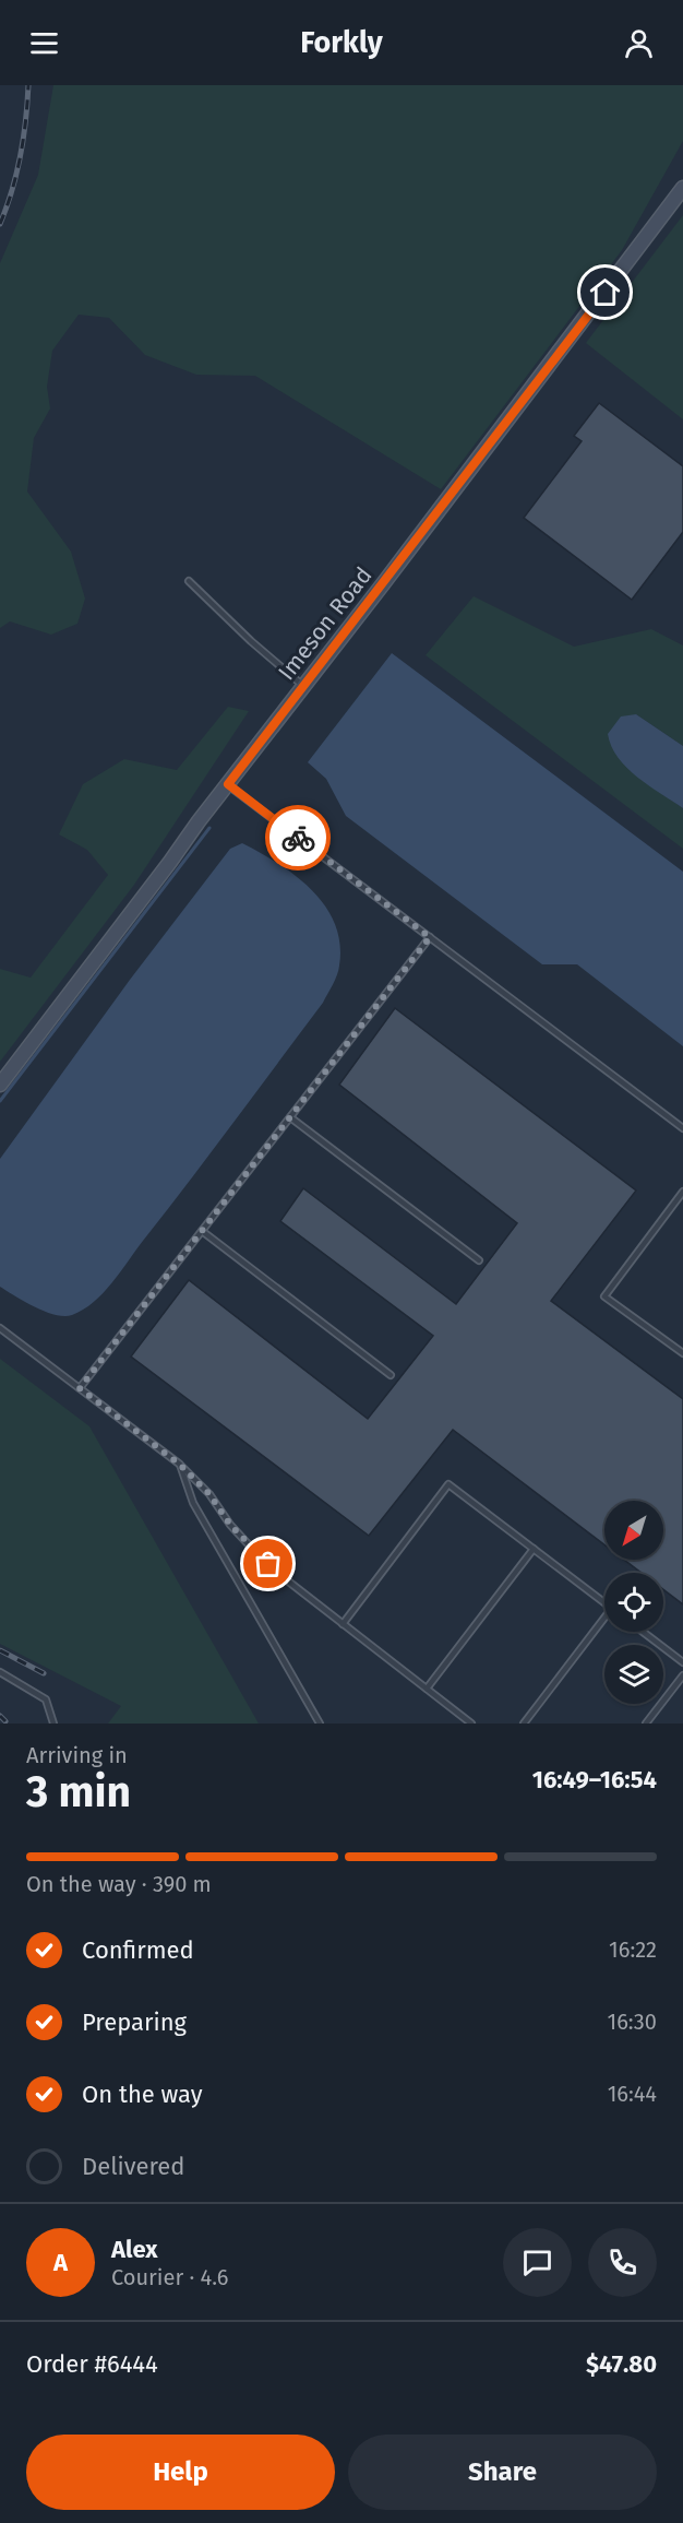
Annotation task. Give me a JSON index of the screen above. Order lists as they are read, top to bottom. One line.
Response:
{"streets":{"street":["Imeson Road"]},"north":"bottom left","page":{"header":"Forkly","heading":["3 min","Arriving in","16:49–16:54"],"panel":["Alex","Courier · 4.6","Order #6444","$47.80"],"bar":"On the way · 390 m","list":[["Confirmed","16:22"],["Preparing","16:30"],["On the way","16:44"],"Delivered"],"round":"A","buttons":["Help","Share"]}}
